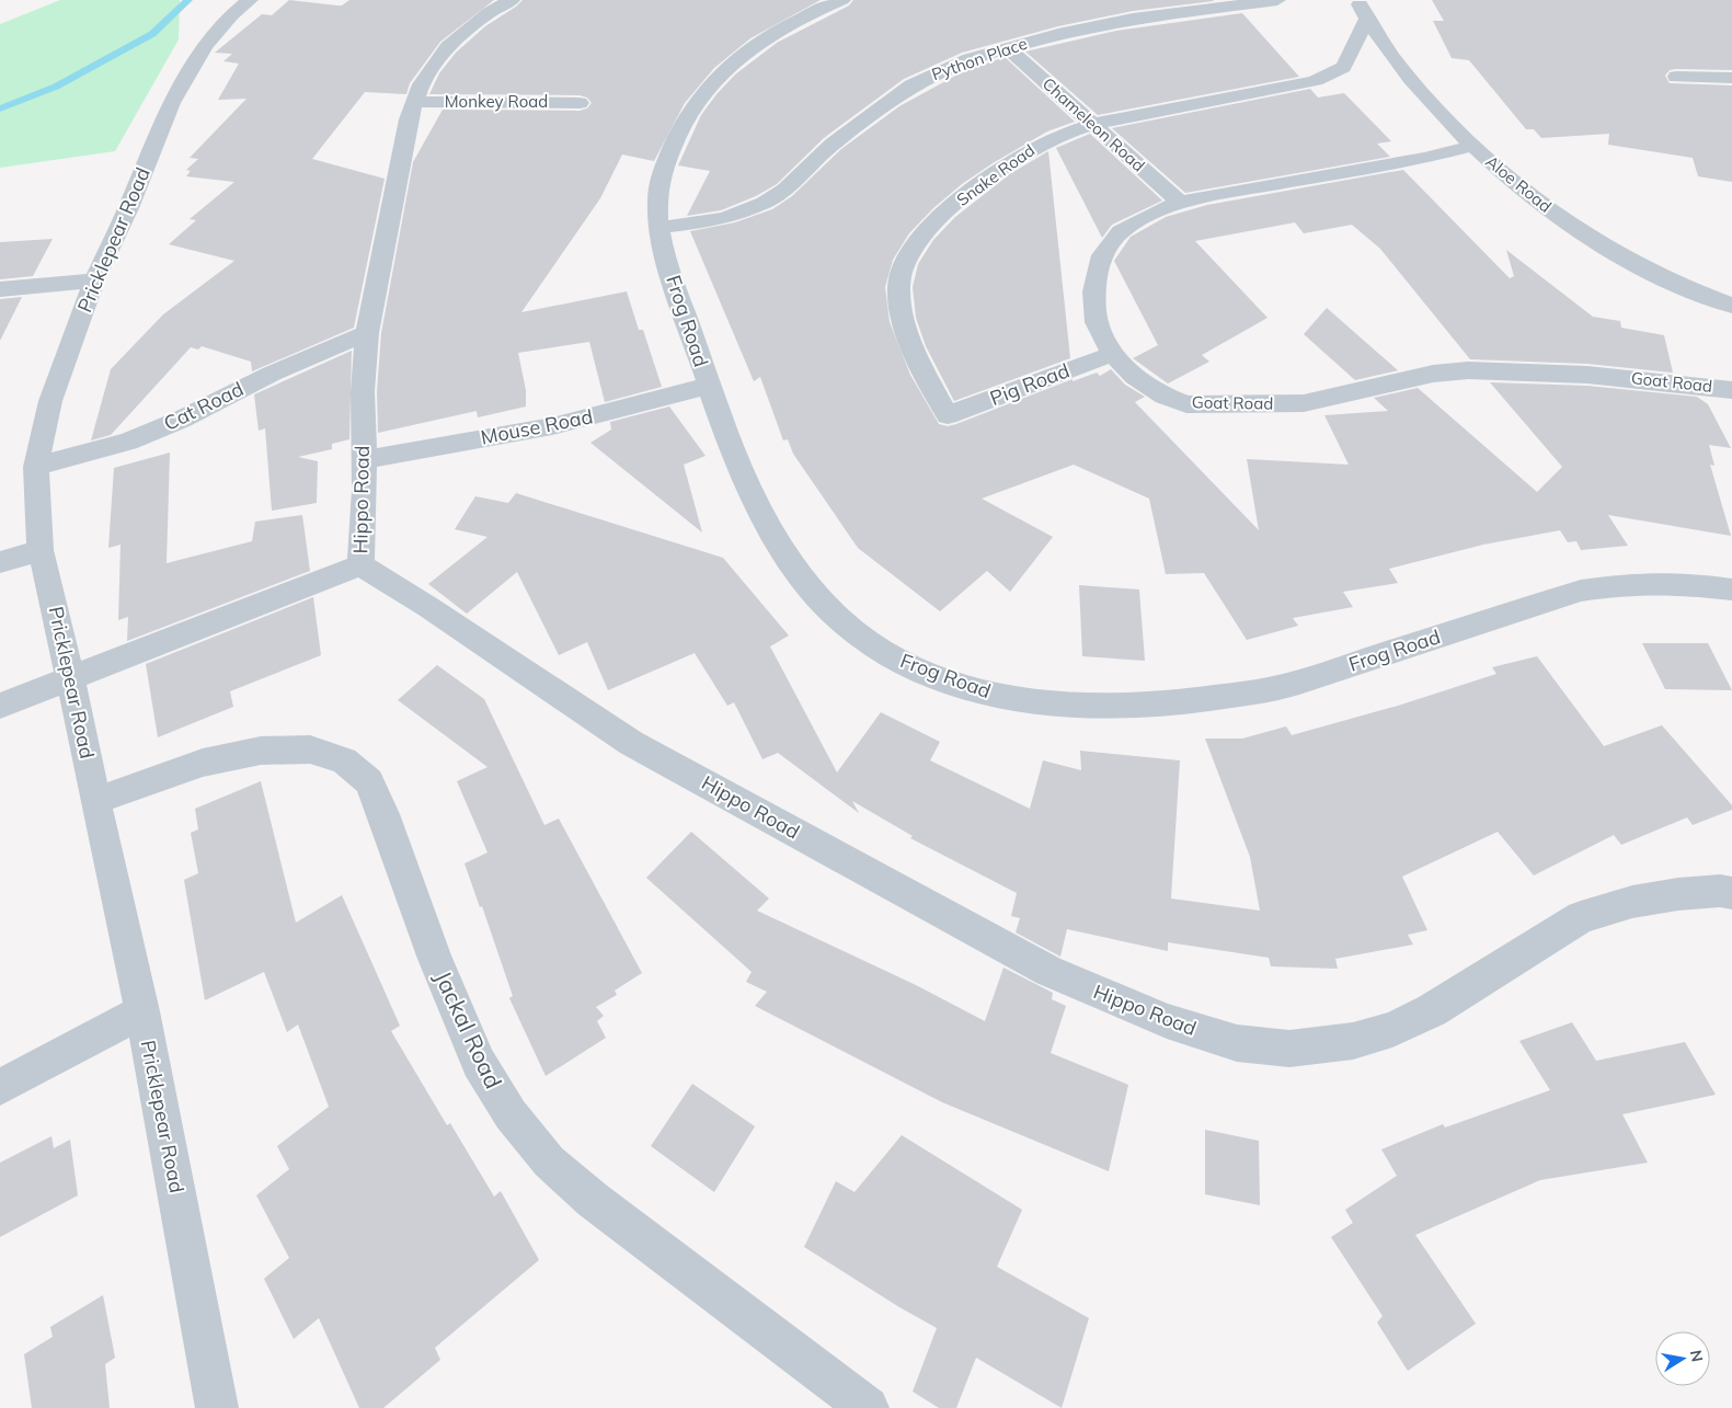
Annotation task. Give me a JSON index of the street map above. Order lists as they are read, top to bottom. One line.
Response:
{"streets":{"street":["Python Place","Monkey Road","Chameleon Road","Snake Road","Aloe Road","Pricklepear Road","Frog Road","Goat Road","Pig Road","Cat Road","Mouse Road","Hippo Road","Jackal Road"]},"crossings":[["Python Place","Chameleon Road"],["Python Place","Frog Road"],["Monkey Road","Hippo Road"],["Chameleon Road","Snake Road"],["Chameleon Road","Goat Road"],["Snake Road","Aloe Road"],["Snake Road","Pig Road"],["Aloe Road","Goat Road"],["Pricklepear Road","Cat Road"],["Pricklepear Road","Jackal Road"],["Frog Road","Mouse Road"],["Goat Road","Pig Road"],["Cat Road","Hippo Road"],["Mouse Road","Hippo Road"]],"north":"right"}
